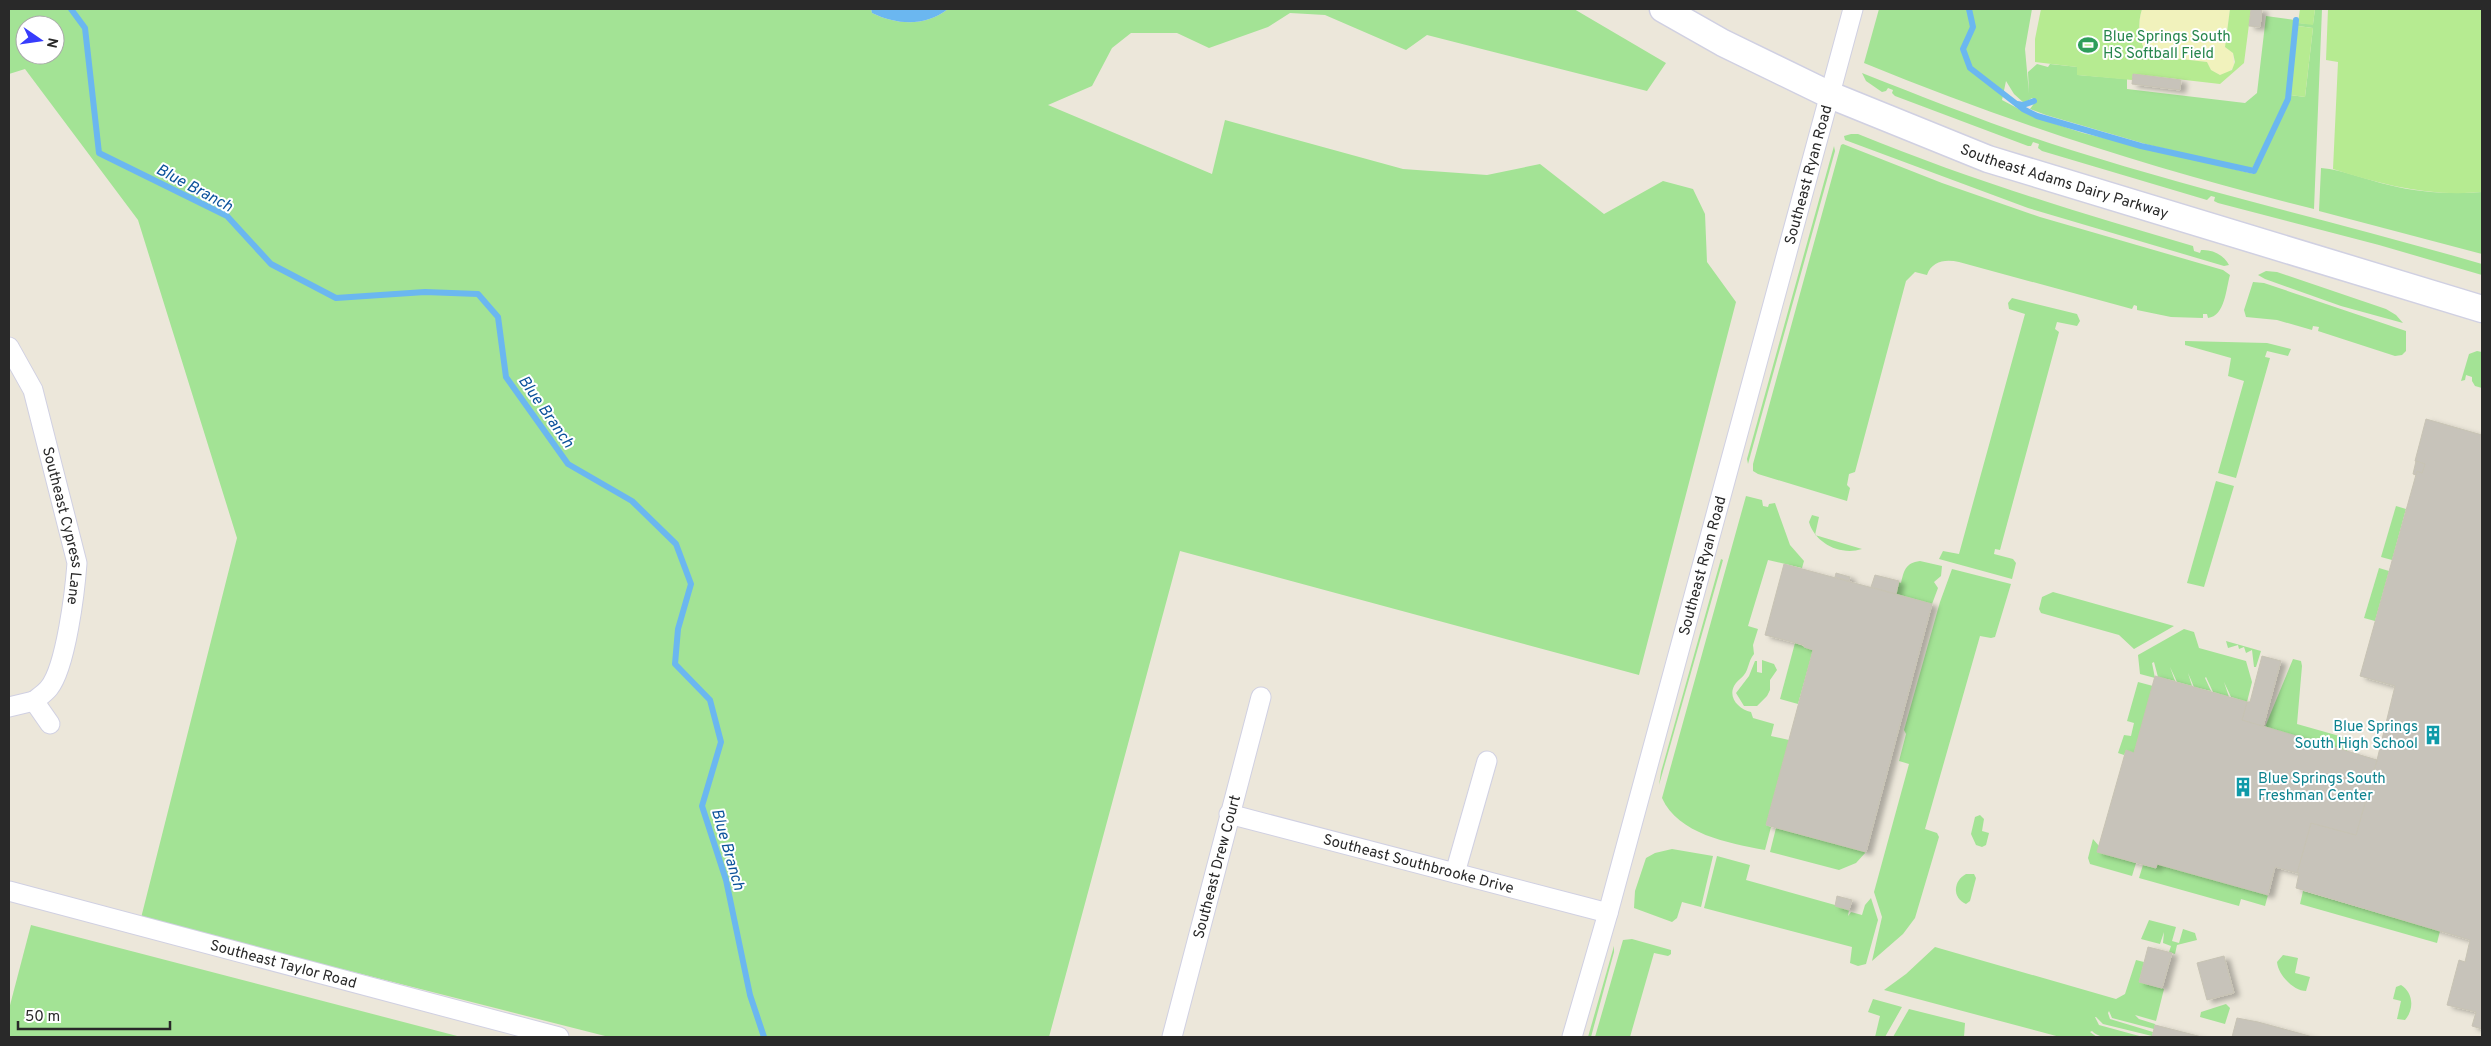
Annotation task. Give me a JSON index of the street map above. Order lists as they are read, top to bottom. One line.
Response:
{"streets":{"main road":["Southeast Adams Dairy Parkway"],"street":["Southeast Ryan Road","Southeast Cypress Lane","Southeast Southbrooke Drive","Southeast Drew Court","Southeast Taylor Road"]},"crossings":[["Southeast Ryan Road","Southeast Adams Dairy Parkway"],["Southeast Ryan Road","Southeast Southbrooke Drive"],["Southeast Southbrooke Drive","Southeast Drew Court"]],"water":["Blue Branch"],"places":{"sports":["Blue Springs South HS Softball Field"],"building":["Blue Springs South High School","Blue Springs South Freshman Center"]},"scale_bar":"50 m","north":"right"}
